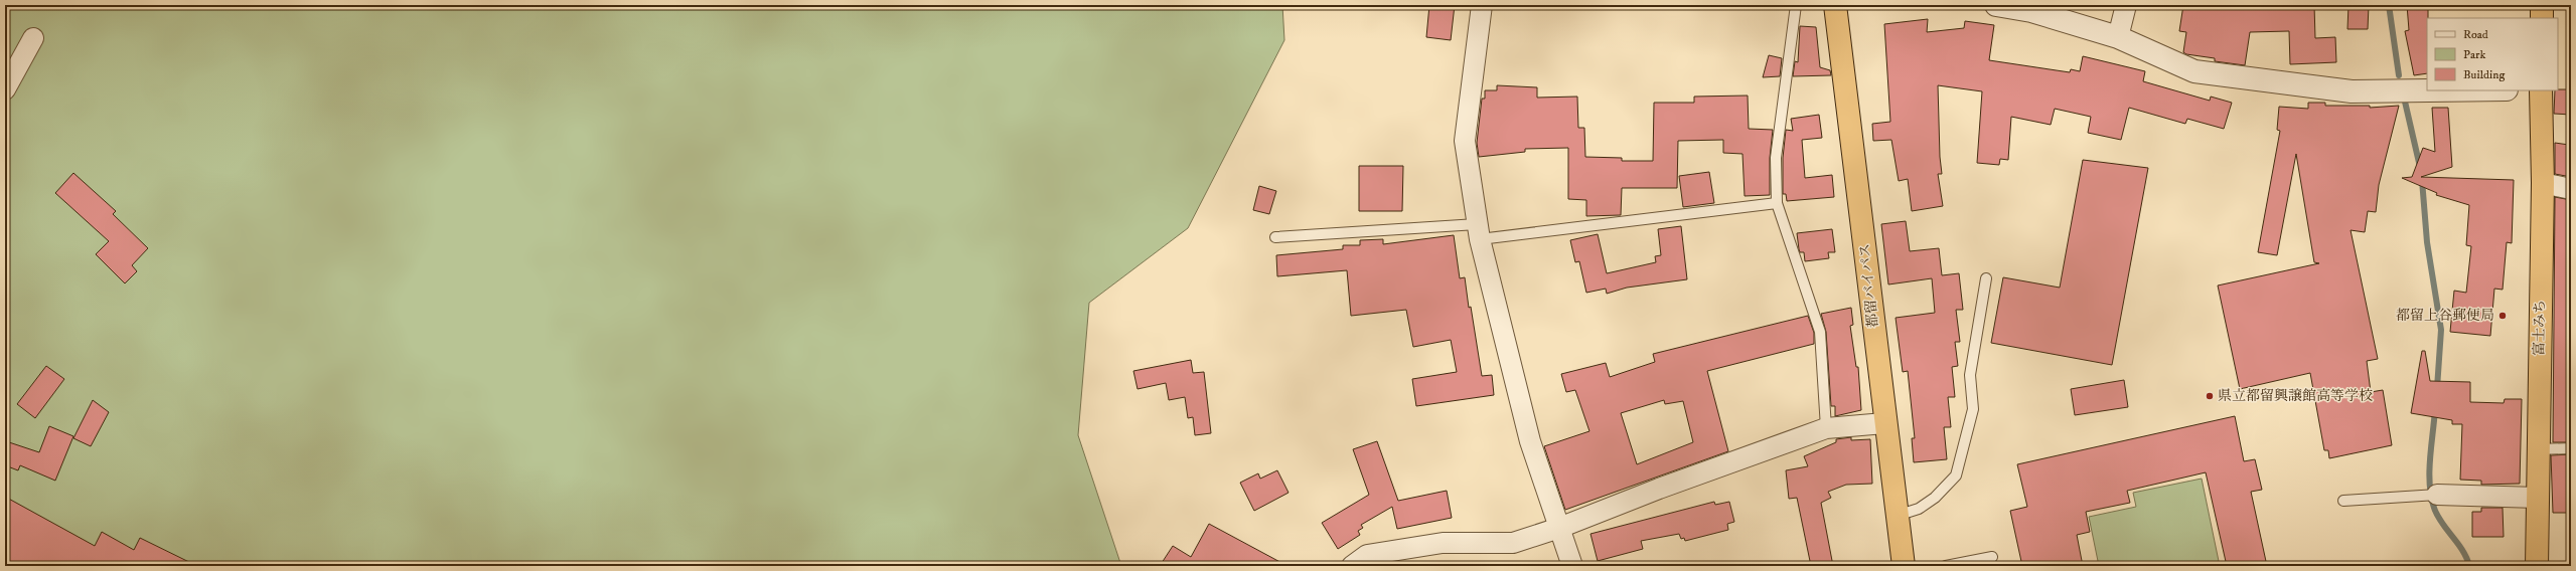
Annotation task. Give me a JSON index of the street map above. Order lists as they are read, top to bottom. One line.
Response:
{"streets":{"highway":["都留バイパス","富士みち"]},"places":["都留上谷郵便局","県立都留興譲館高等学校"],"legend":["Road","Park","Building"]}
